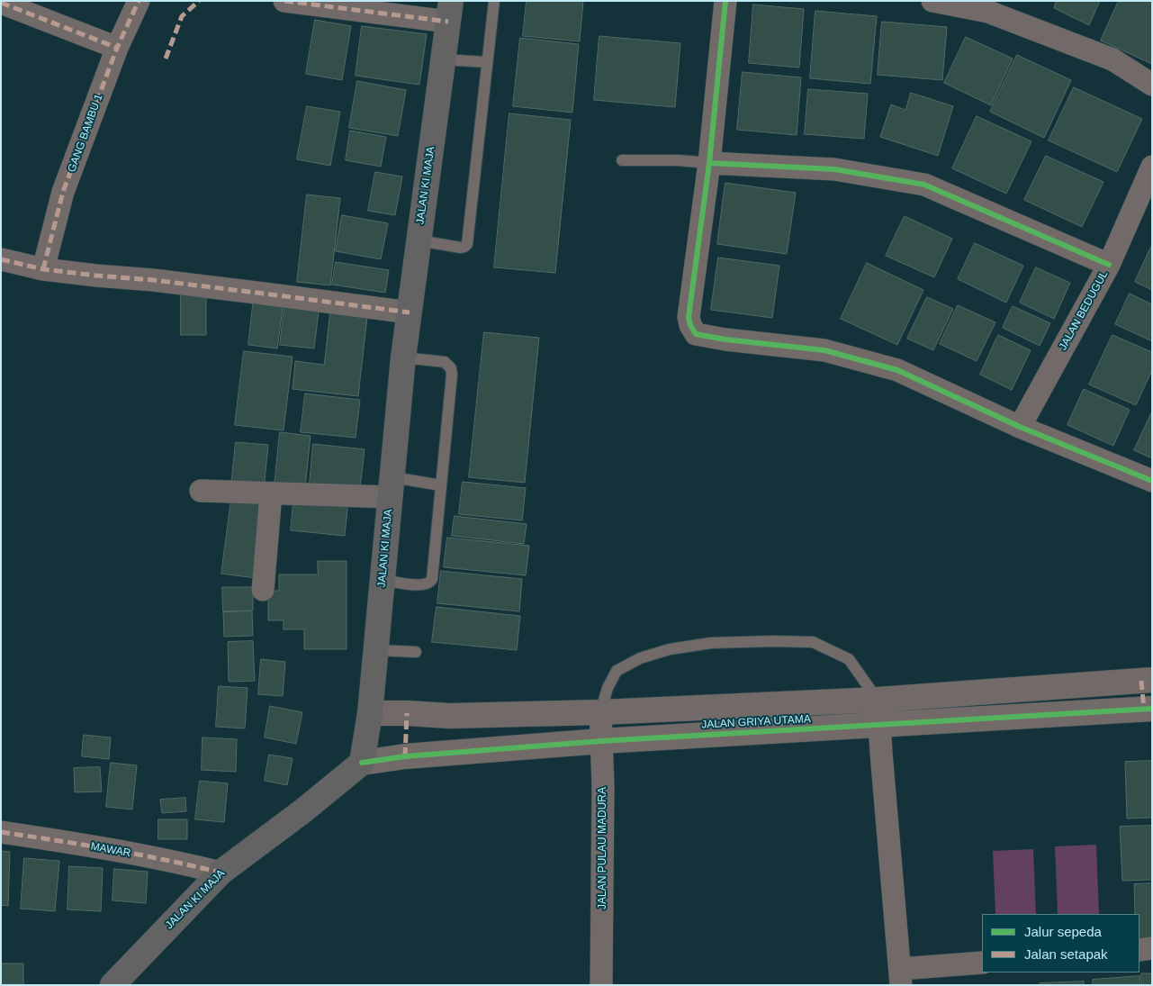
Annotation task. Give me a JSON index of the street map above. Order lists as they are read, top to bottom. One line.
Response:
{"streets":{"main road":["JALAN KI MAJA"],"street":["GANG BAMBU 1","JALAN BEDUGUL","JALAN GRIYA UTAMA","JALAN PULAU MADURA","MAWAR"]},"crossings":[["JALAN KI MAJA","JALAN GRIYA UTAMA"],["JALAN KI MAJA","MAWAR"],["JALAN GRIYA UTAMA","JALAN PULAU MADURA"]],"legend":["Jalur sepeda","Jalan setapak"]}
